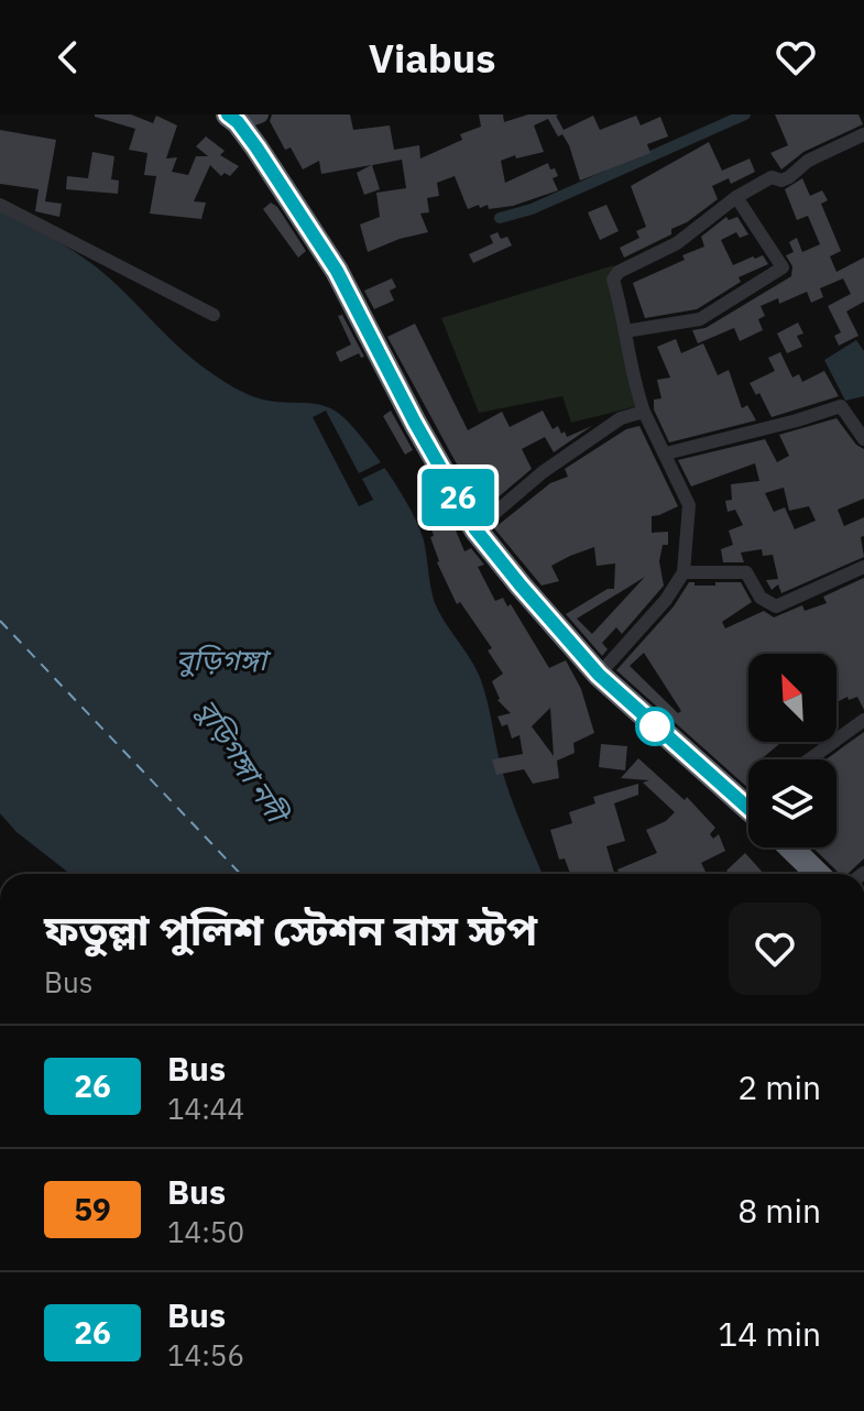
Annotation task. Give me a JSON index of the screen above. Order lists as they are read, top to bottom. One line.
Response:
{"water":["বুড়িগঙ্গা","বুড়িগঙ্গা নদী"],"lines":["bus line 26"],"north":"top left","page":{"header":"Viabus","on_map":"26","heading":["ফতুল্লা পুলিশ স্টেশন বাস স্টপ","Bus"],"list":[{"mark":"26","name":"Bus","note":"14:44","value":"2 min"},{"mark":"59","name":"Bus","note":"14:50","value":"8 min"},{"mark":"26","name":"Bus","note":"14:56","value":"14 min"}]}}
